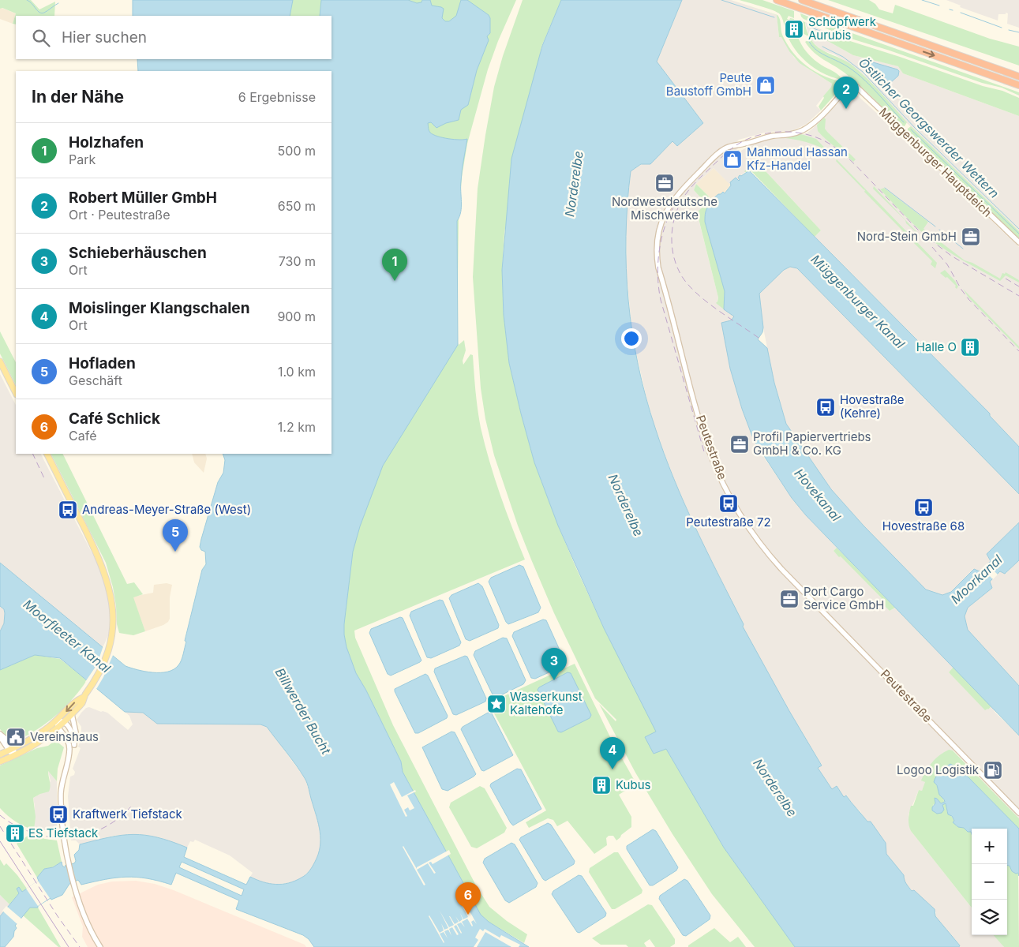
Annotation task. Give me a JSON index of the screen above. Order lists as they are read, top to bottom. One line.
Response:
{"streets":{"street":["Müggenburger Hauptdeich","Peutestraße"]},"crossings":[["Müggenburger Hauptdeich","Peutestraße"]],"water":["Östlicher Georgswerder Wettern","Norderelbe","Müggenburger Kanal","Hovekanal","Moorkanal","Moorfleeter Kanal","Billwerder Bucht"],"places":{"building":["Schöpfwerk Aurubis","Halle O","Kubus","ES Tiefstack"],"shop":["Peute Baustoff GmbH","Mahmoud Hassan Kfz-Handel"],"office":["Nordwestdeutsche Mischwerke","Nord-Stein GmbH","Profil Papiervertriebs GmbH & Co. KG","Port Cargo Service GmbH"],"bus stop":["Hovestraße (Kehre)","Peutestraße 72","Hovestraße 68","Andreas-Meyer-Straße (West)","Kraftwerk Tiefstack"],"place":["Wasserkunst Kaltehofe"],"public building":["Vereinshaus"],"fuel station":["Logoo Logistik"]},"page":{"search":"Hier suchen","heading":["In der Nähe","6 Ergebnisse"],"pins":["2","1","5","3","4","6"],"list":[{"mark":"1","name":"Holzhafen","note":"Park","value":"500 m"},{"mark":"2","name":"Robert Müller GmbH","note":"Ort · Peutestraße","value":"650 m"},{"mark":"3","name":"Schieberhäuschen","note":"Ort","value":"730 m"},{"mark":"4","name":"Moislinger Klangschalen","note":"Ort","value":"900 m"},{"mark":"5","name":"Hofladen","note":"Geschäft","value":"1.0 km"},{"mark":"6","name":"Café Schlick","note":"Café","value":"1.2 km"}],"map_buttons":["+","−"]}}
